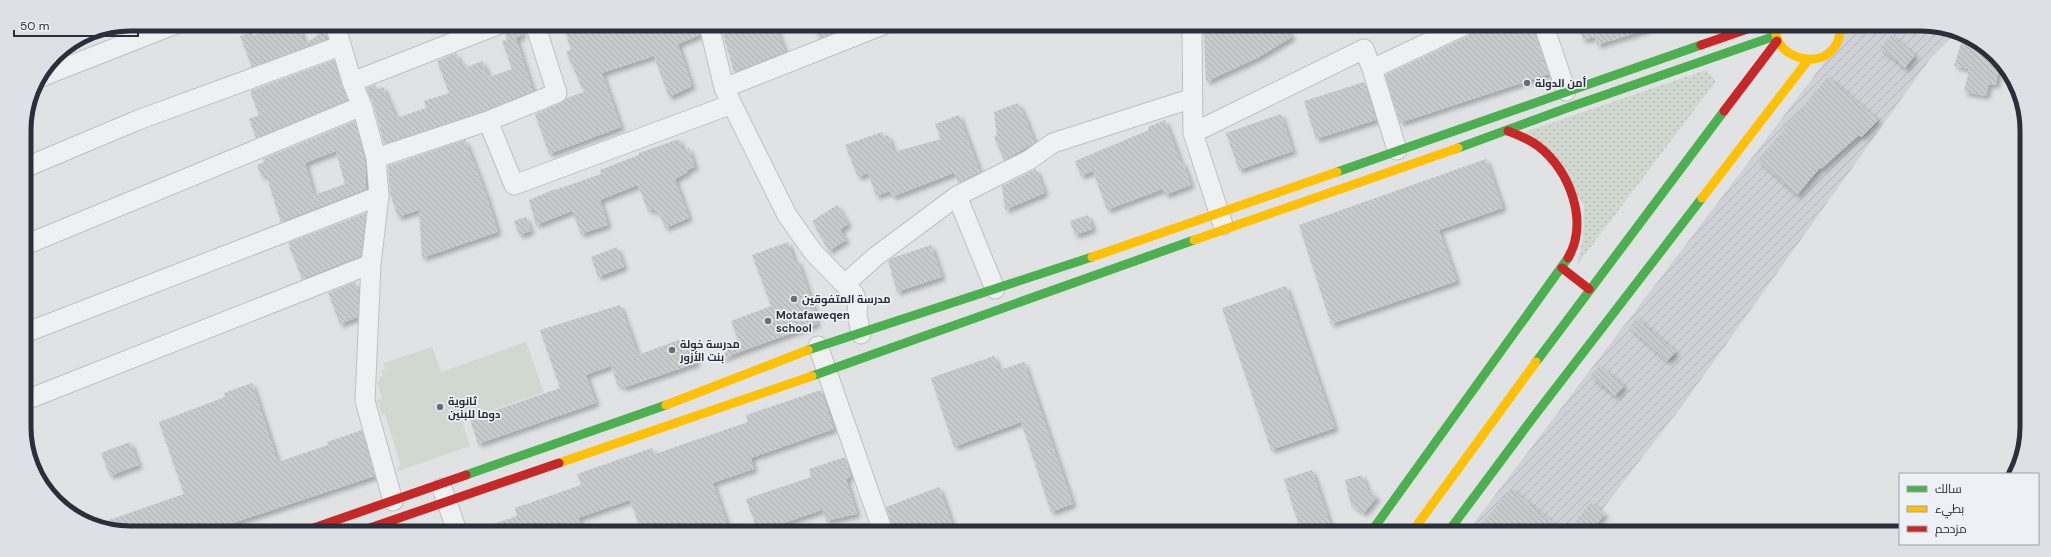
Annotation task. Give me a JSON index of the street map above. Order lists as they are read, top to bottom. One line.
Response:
{"places":["أمن الدولة","مدرسة المتفوقين","Motafaweqen school","مدرسة خولة بنت الأزور","ثانوية دوما للبنين"],"legend":["سالك","بطيء","مزدحم"],"scale_bar":"50 m"}
